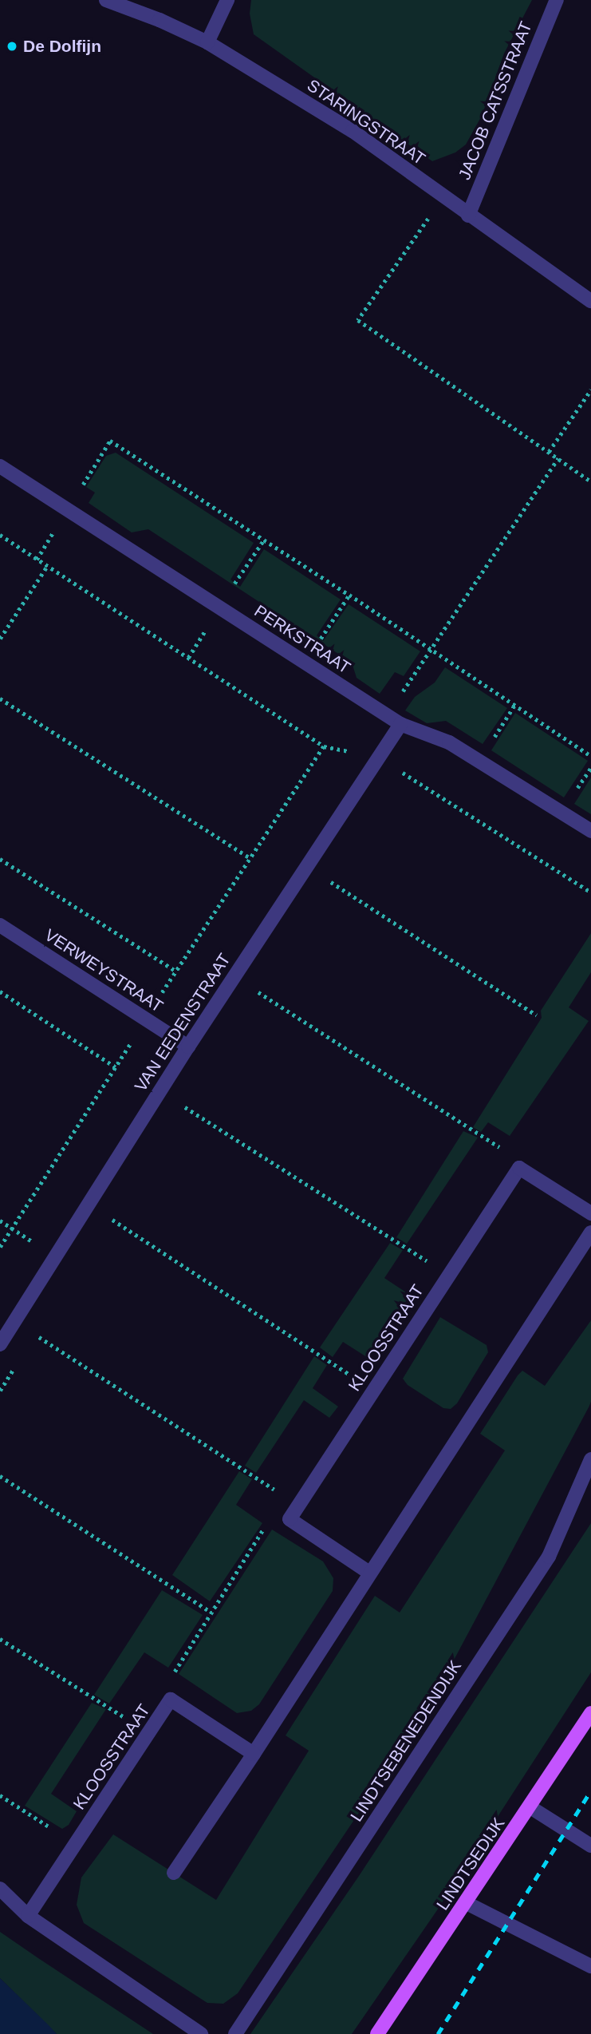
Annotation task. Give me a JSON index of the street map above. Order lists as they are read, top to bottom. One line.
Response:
{"streets":{"main road":["LINDTSEDIJK"],"street":["JACOB CATSSTRAAT","STARINGSTRAAT","PERKSTRAAT","VERWEYSTRAAT","VAN EEDENSTRAAT","KLOOSSTRAAT","LINDTSEBENEDENDIJK"]},"crossings":[["JACOB CATSSTRAAT","STARINGSTRAAT"],["PERKSTRAAT","VAN EEDENSTRAAT"],["VERWEYSTRAAT","VAN EEDENSTRAAT"]],"places":["De Dolfijn"]}
